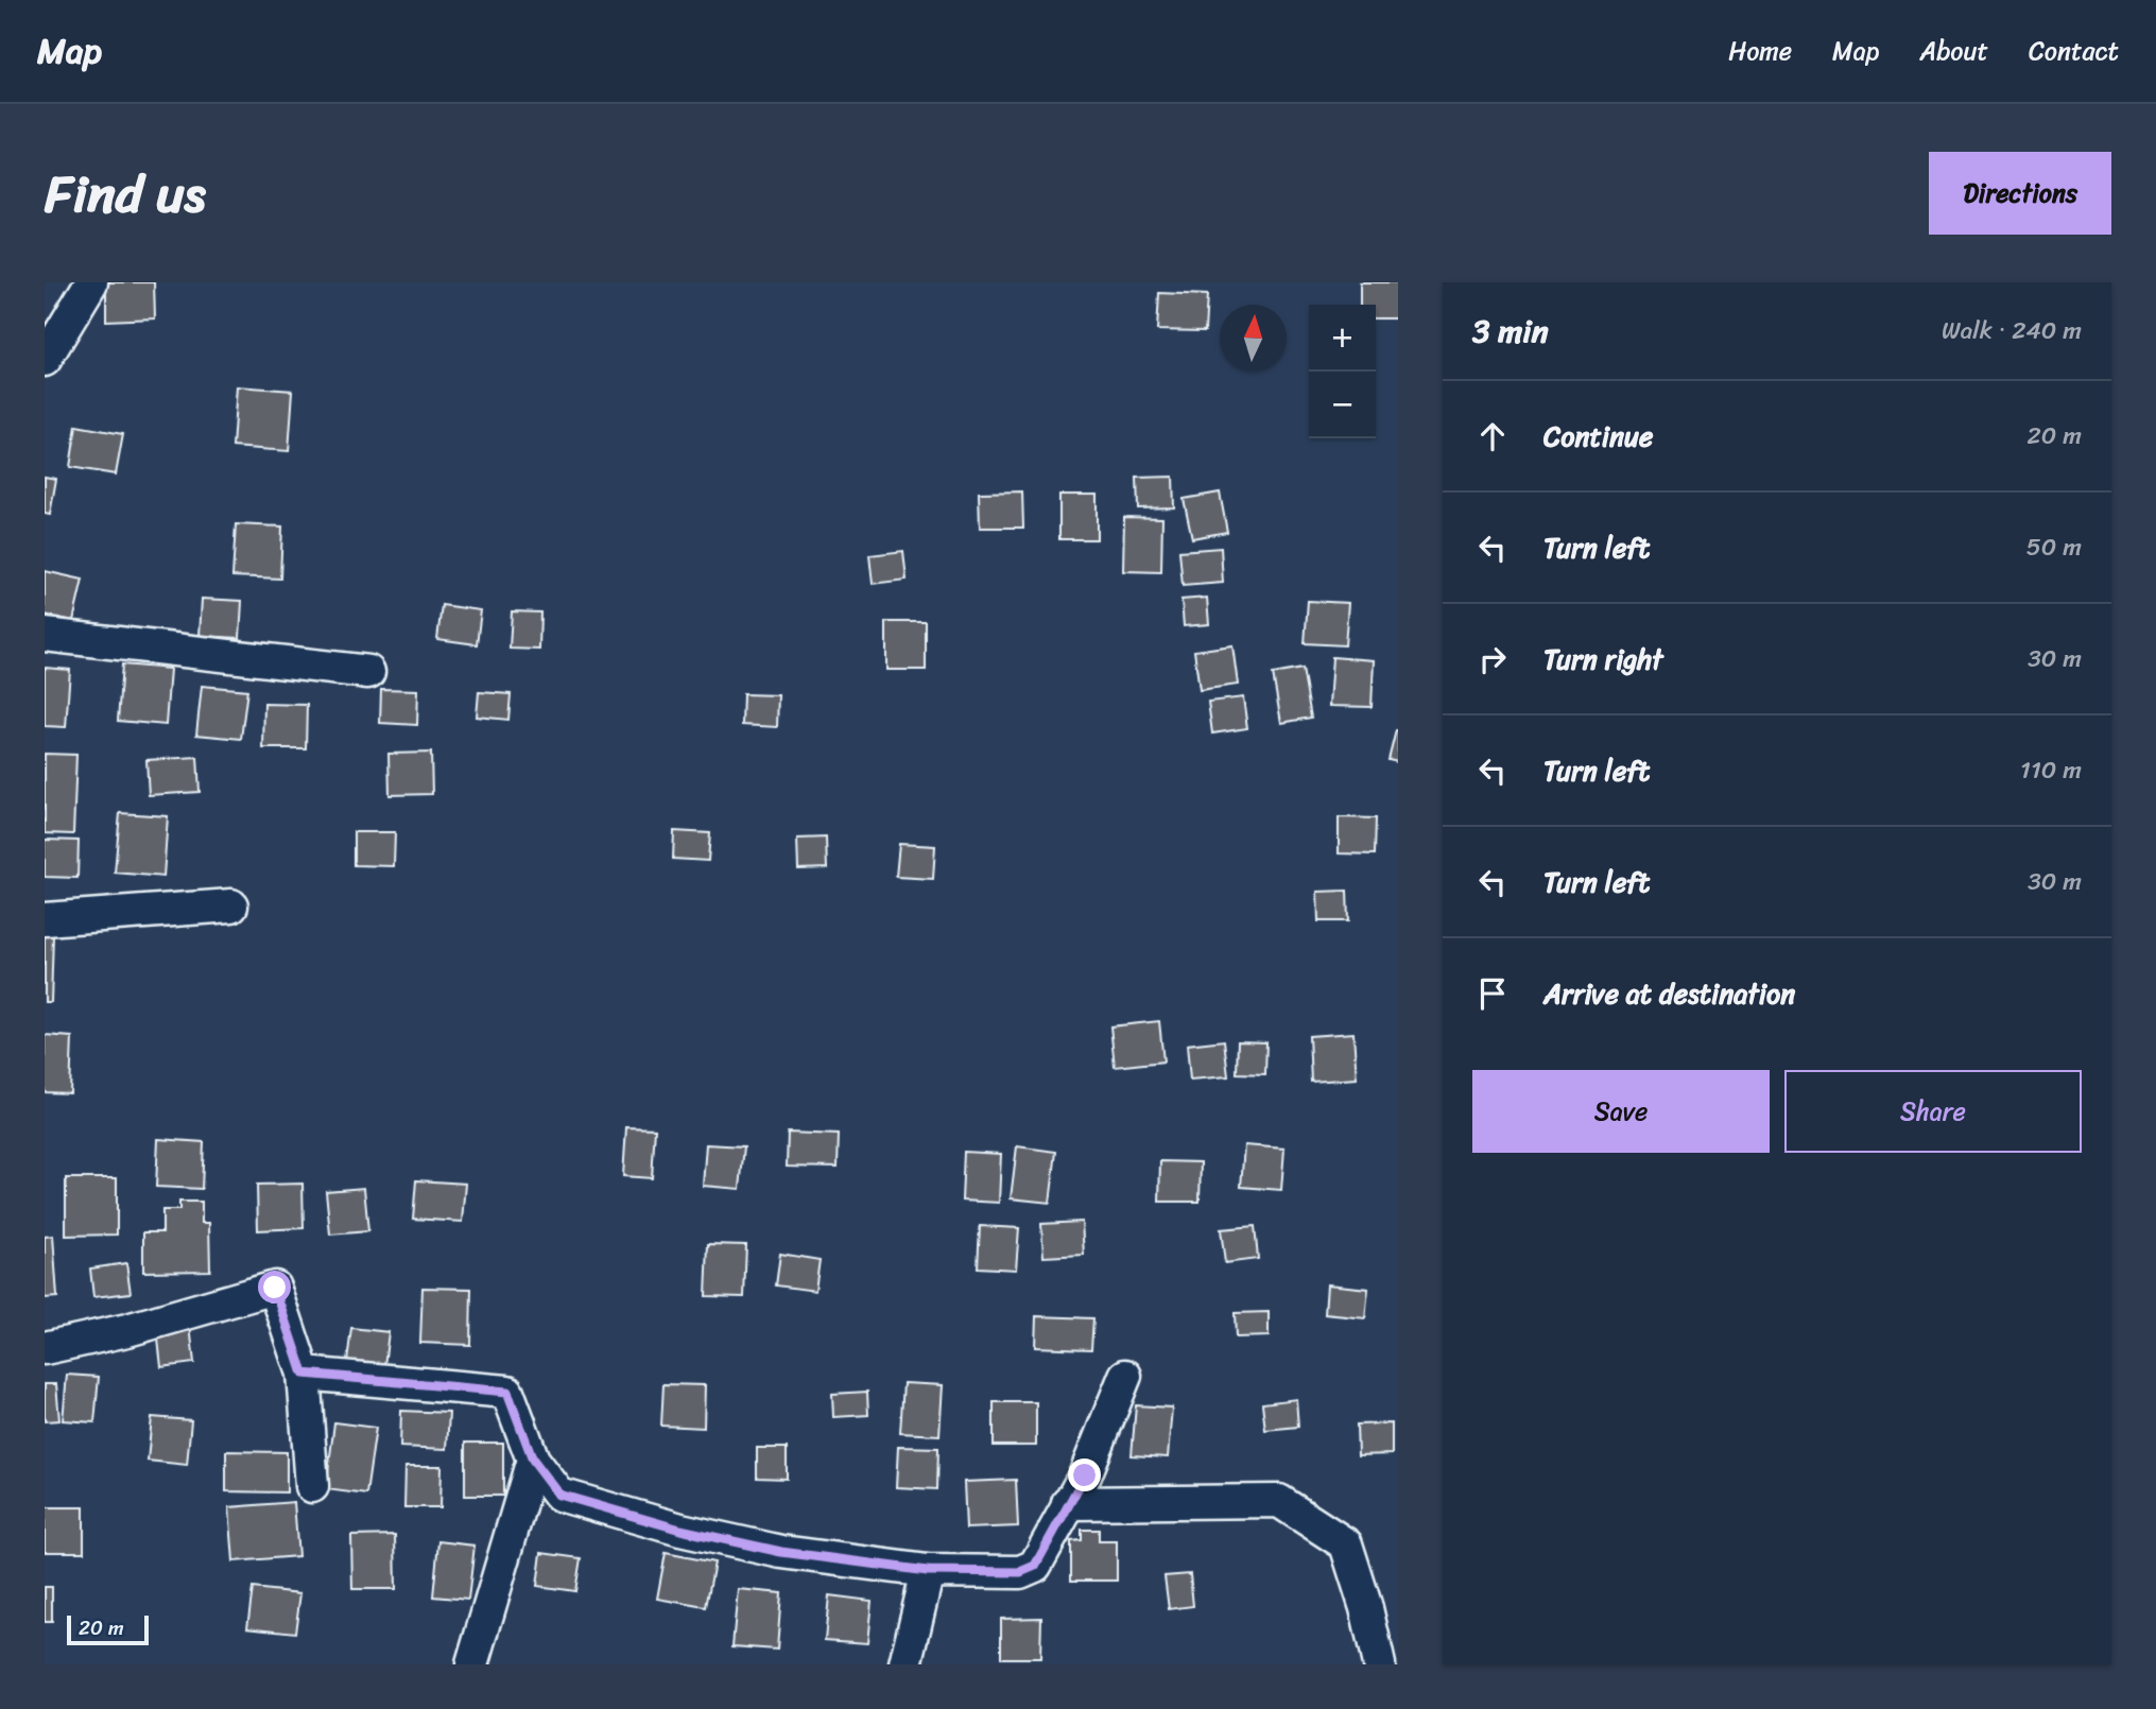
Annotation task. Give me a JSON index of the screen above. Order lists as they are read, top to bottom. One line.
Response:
{"scale_bar":"20 m","north":"top","page":{"header":"Map","nav":["Home","Map","About","Contact"],"title":"Find us","buttons":["Directions",["Save","Share"]],"heading":["3 min","Walk · 240 m"],"map_buttons":["+","−"],"list":[["Continue","20 m"],["Turn left","50 m"],["Turn right","30 m"],["Turn left","110 m"],["Turn left","30 m"],"Arrive at destination"],"scale":"20 m"}}
